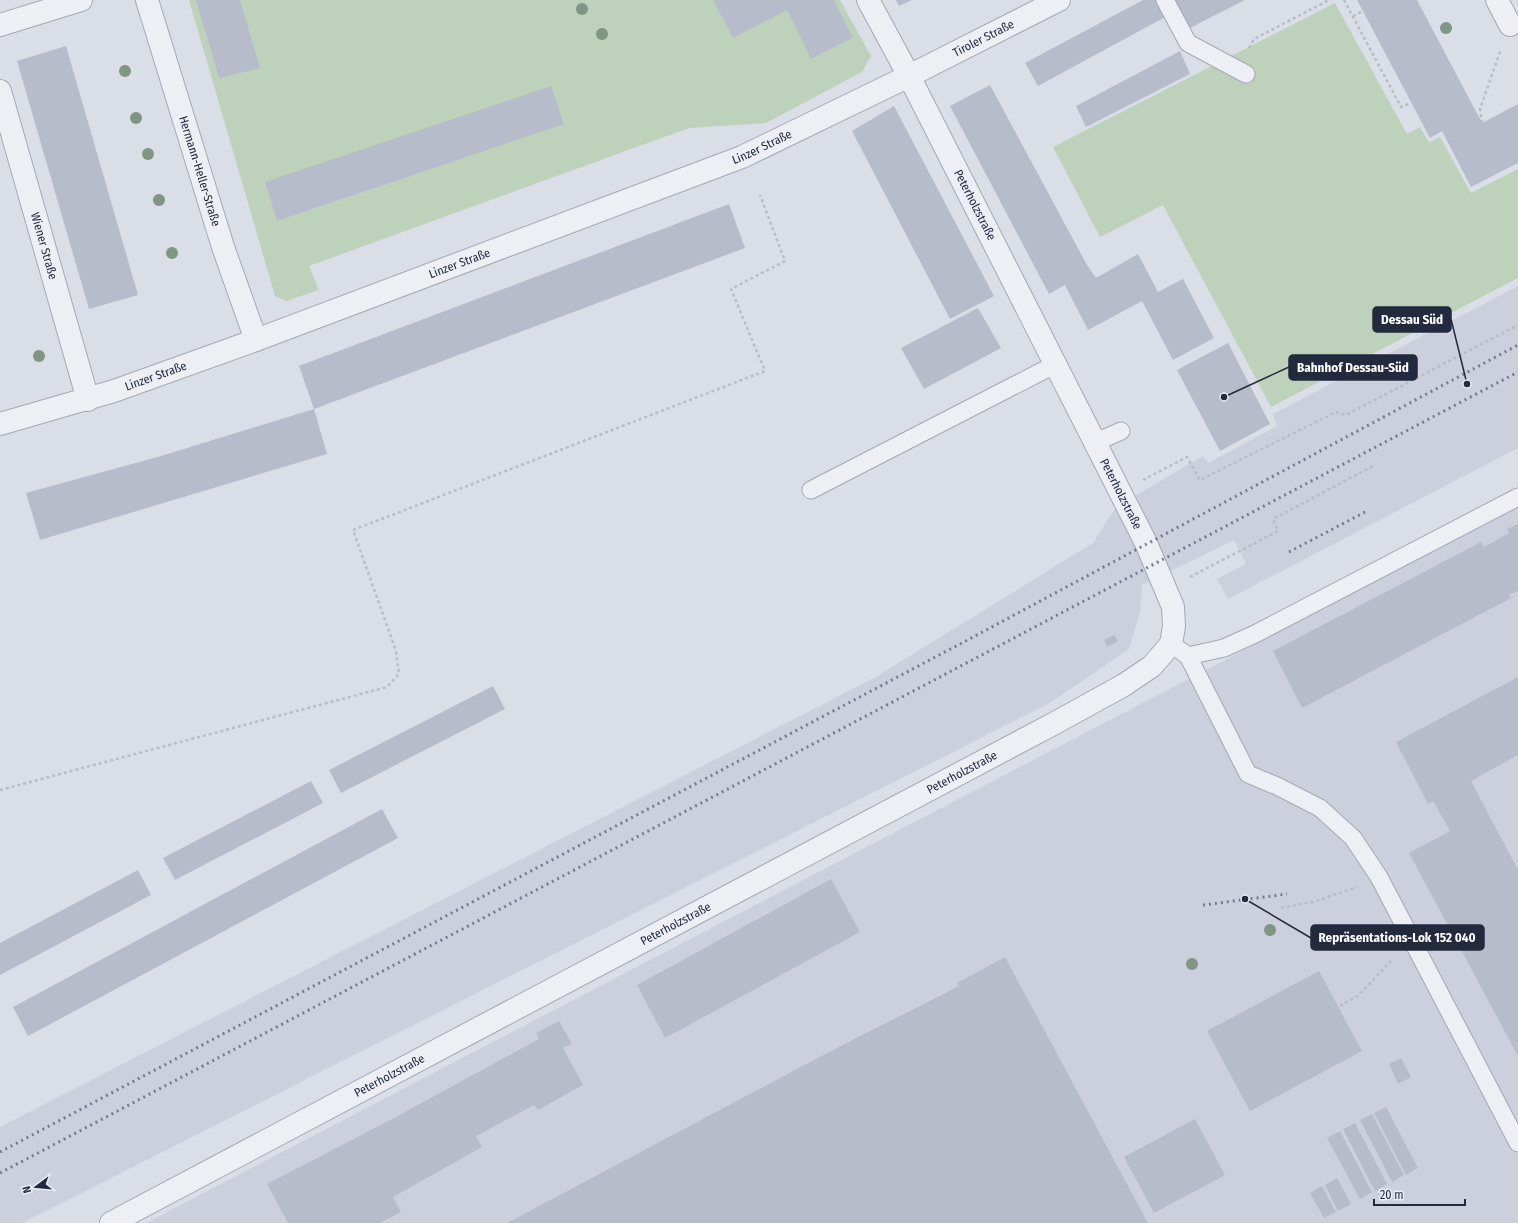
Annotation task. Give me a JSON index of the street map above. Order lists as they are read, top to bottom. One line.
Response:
{"streets":{"street":["Tiroler Straße","Linzer Straße","Hermann-Heller-Straße","Peterholzstraße","Wiener Straße"]},"crossings":[["Tiroler Straße","Linzer Straße"],["Tiroler Straße","Peterholzstraße"],["Linzer Straße","Hermann-Heller-Straße"],["Linzer Straße","Peterholzstraße"],["Linzer Straße","Wiener Straße"]],"places":["Dessau Süd","Bahnhof Dessau-Süd","Repräsentations-Lok 152 040"],"scale_bar":"20 m","north":"left"}
